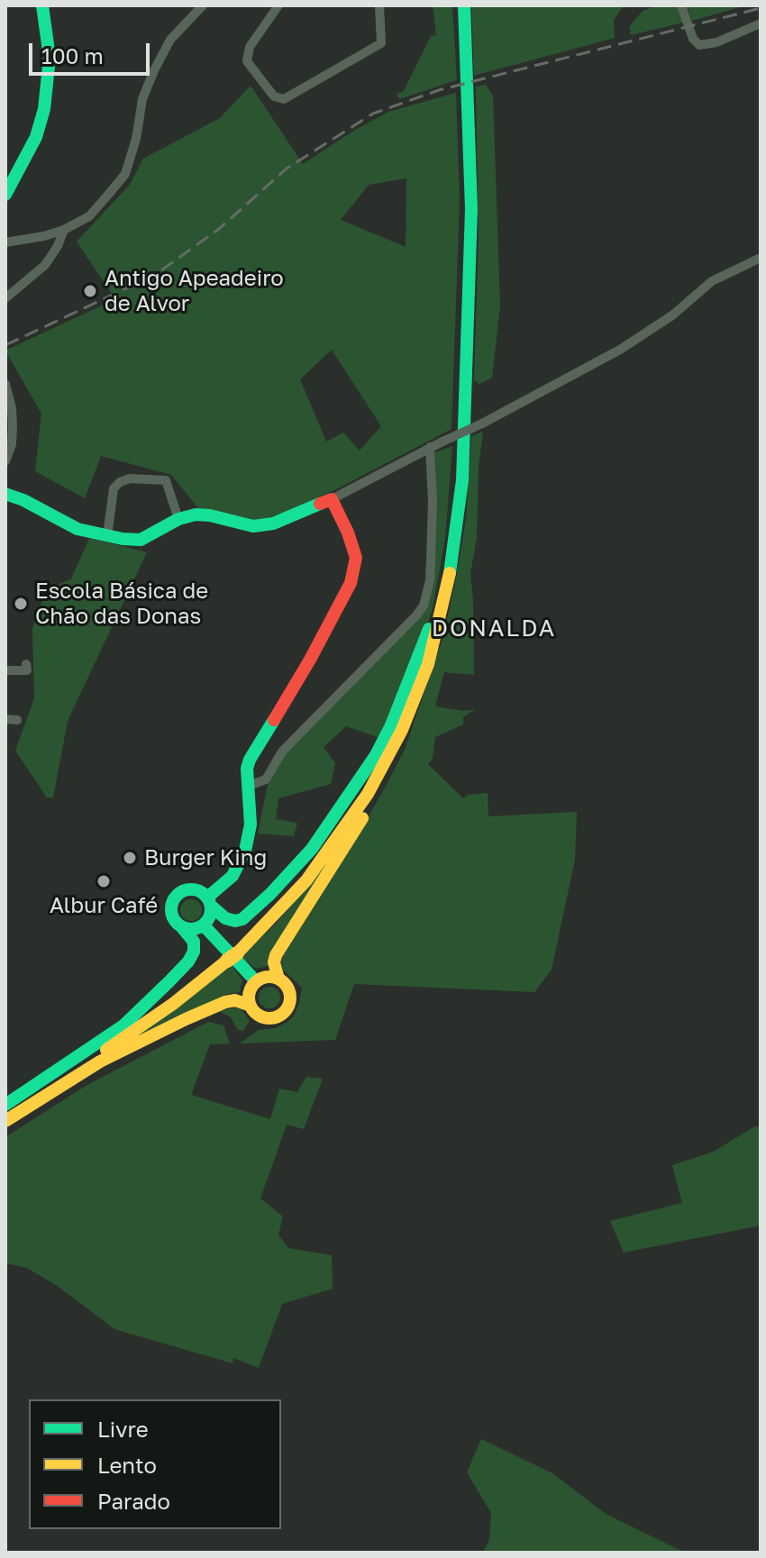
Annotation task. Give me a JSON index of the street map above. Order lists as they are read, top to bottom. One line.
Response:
{"districts":["DONALDA"],"places":["Antigo Apeadeiro de Alvor","Escola Básica de Chão das Donas","Burger King","Albur Café"],"legend":["Livre","Lento","Parado"],"scale_bar":"100 m"}
